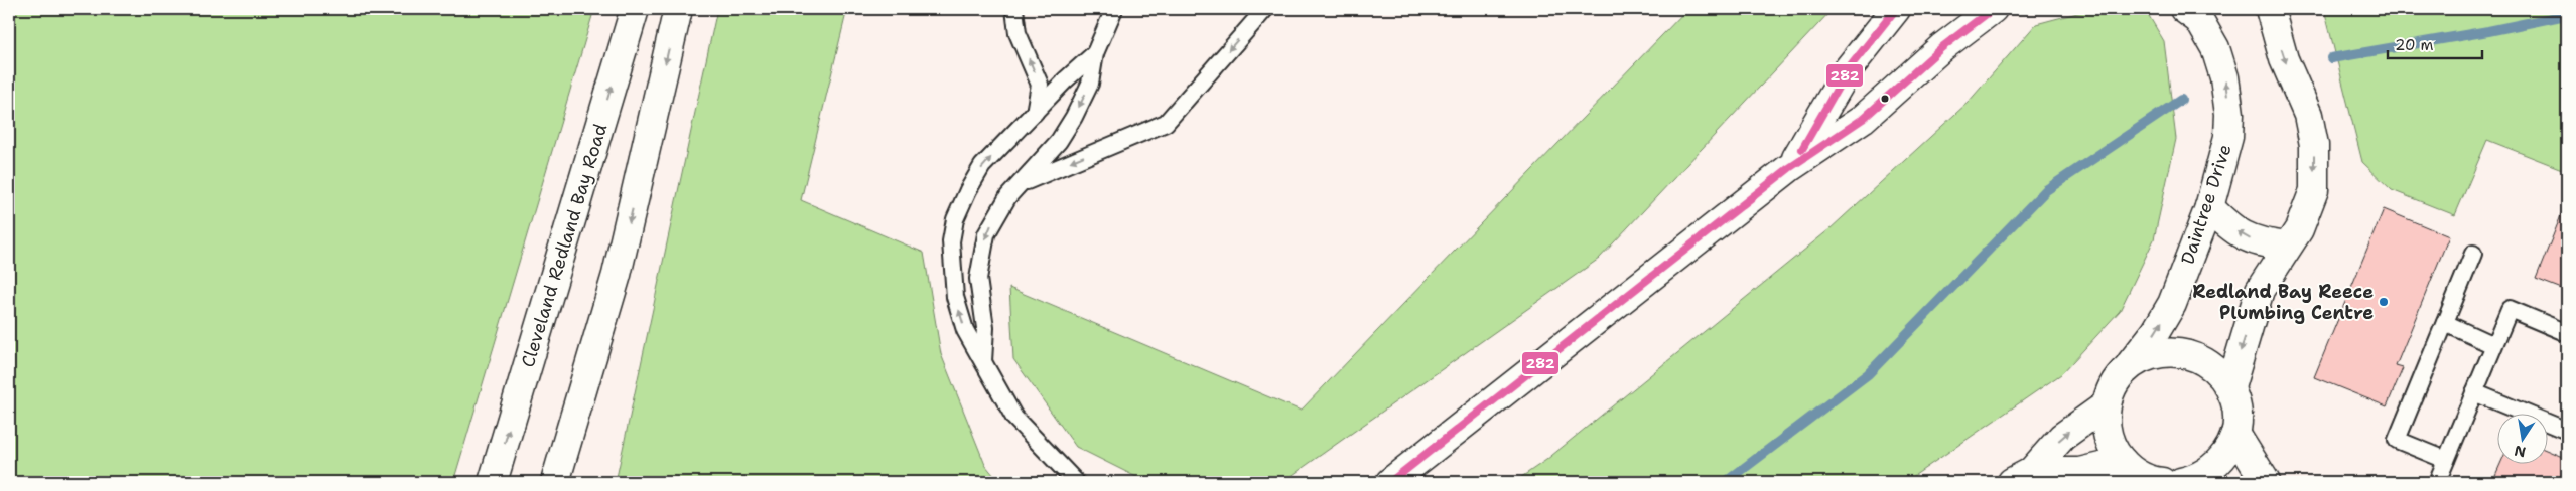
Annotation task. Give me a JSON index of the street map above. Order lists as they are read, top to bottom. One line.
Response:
{"streets":{"main road":["Daintree Drive","Cleveland Redland Bay Road"]},"places":["Redland Bay Reece Plumbing Centre"],"lines":["transit line 282"],"scale_bar":"20 m","north":"bottom"}
